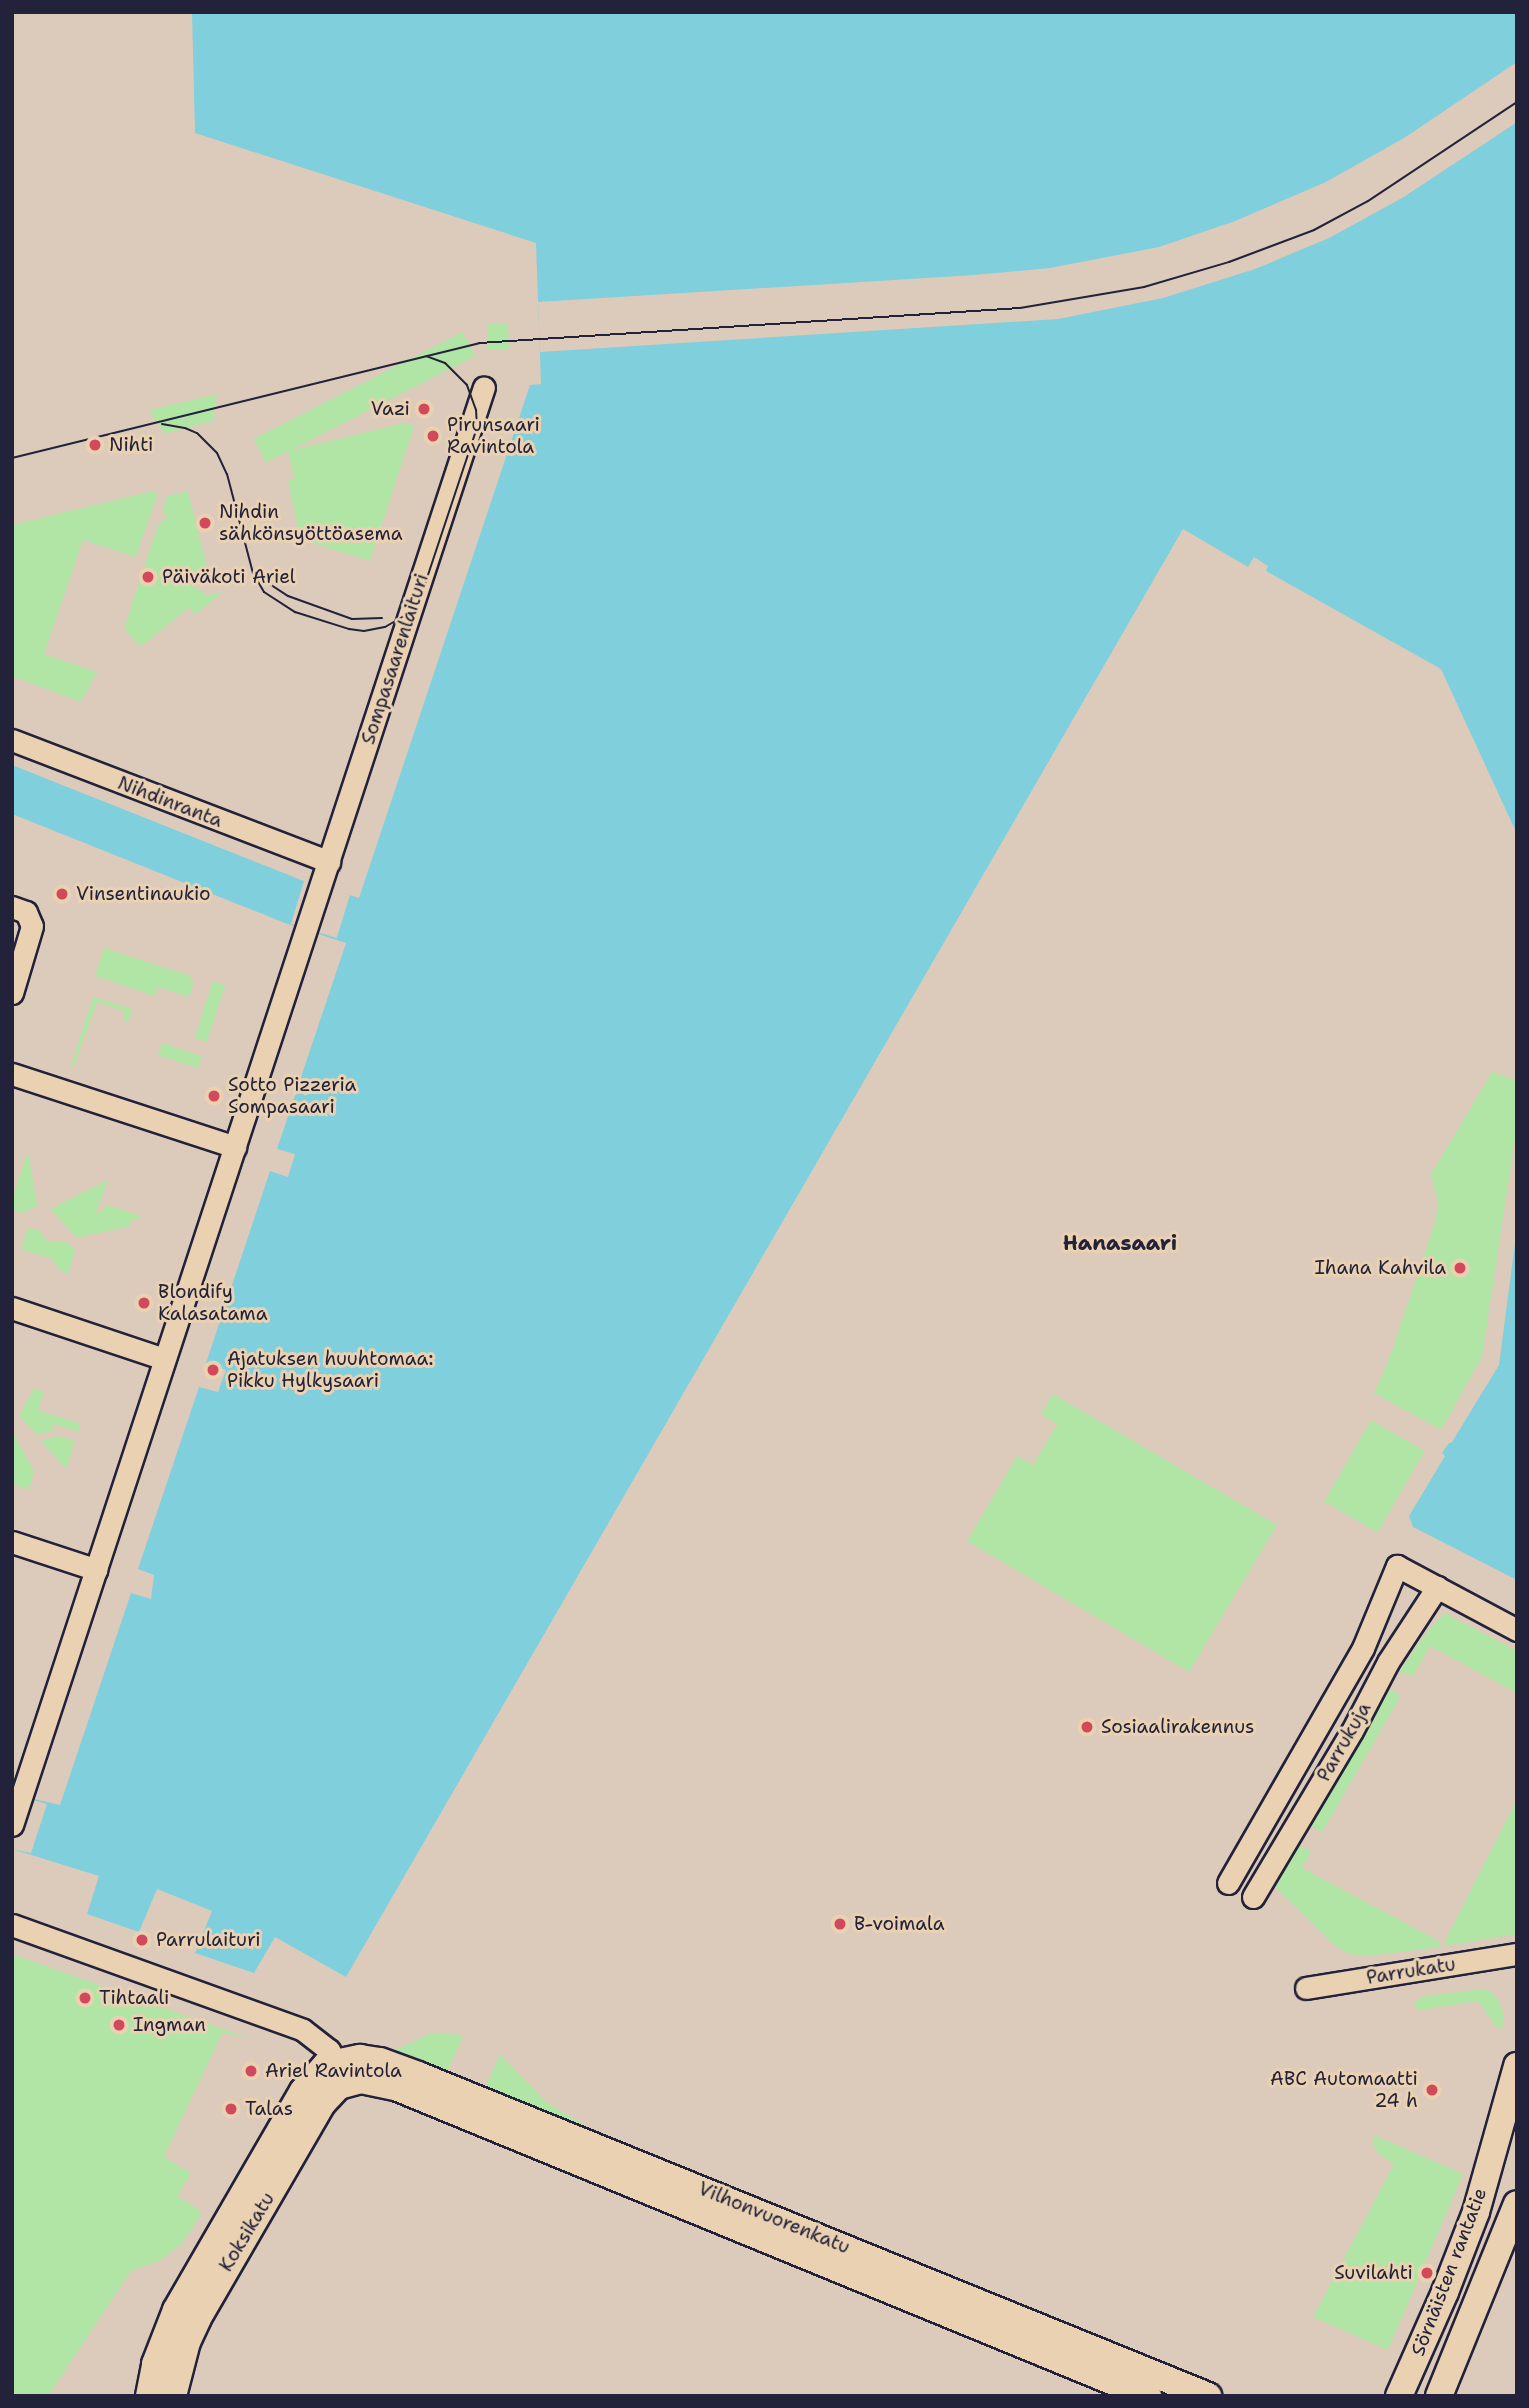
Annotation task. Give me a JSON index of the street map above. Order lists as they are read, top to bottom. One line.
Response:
{"streets":{"main road":["Vilhonvuorenkatu","Koksikatu","Sörnäisten rantatie"],"street":["Sompasaarenlaituri","Nihdinranta","Parrukuja","Parrukatu"]},"crossings":[["Sompasaarenlaituri","Nihdinranta"],["Vilhonvuorenkatu","Koksikatu"]],"districts":["Hanasaari"],"places":["Vazi","Pirunsaari Ravintola","Nihti","Nihdin sähkönsyöttöasema","Päiväkoti Ariel","Vinsentinaukio","Sotto Pizzeria Sompasaari","Ihana Kahvila","Blondify Kalasatama","Ajatuksen huuhtomaa: Pikku Hylkysaari","Sosiaalirakennus","B-voimala","Parrulaituri","Tihtaali","Ingman","Ariel Ravintola","ABC Automaatti 24 h","Talas","Suvilahti"]}
